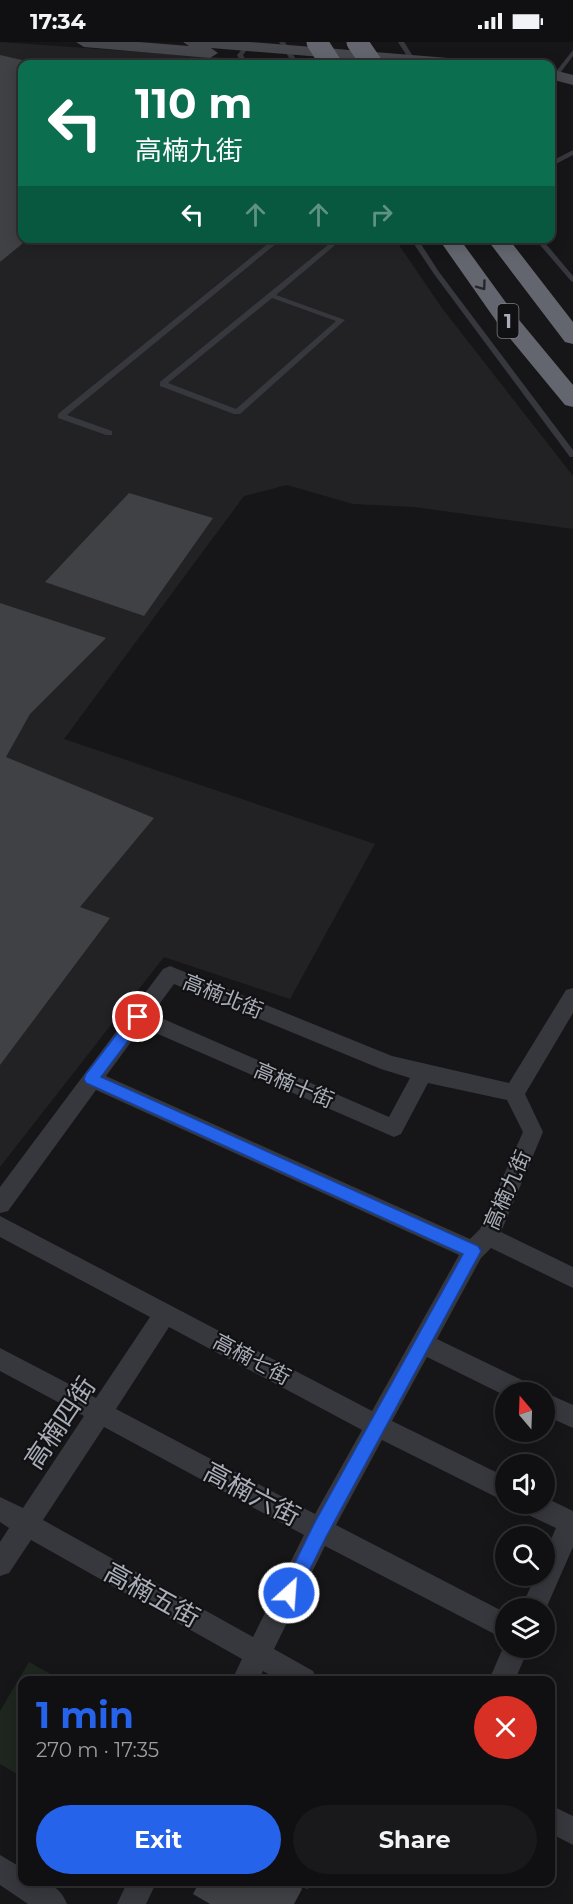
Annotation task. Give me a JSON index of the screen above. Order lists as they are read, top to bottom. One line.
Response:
{"streets":{"highway":["1"],"street":["高楠北街","高楠十街","高楠九街","高楠七街","高楠四街","高楠六街","高楠五街"]},"crossings":[["高楠北街","高楠十街"],["高楠北街","高楠九街"],["高楠九街","高楠七街"],["高楠九街","高楠六街"],["高楠九街","高楠五街"],["高楠七街","高楠四街"],["高楠四街","高楠六街"],["高楠四街","高楠五街"]],"north":"top","page":{"status":"17:34","turn":["110 m","高楠九街"],"heading":["1 min","270 m · 17:35"],"buttons":["Exit","Share"]}}
